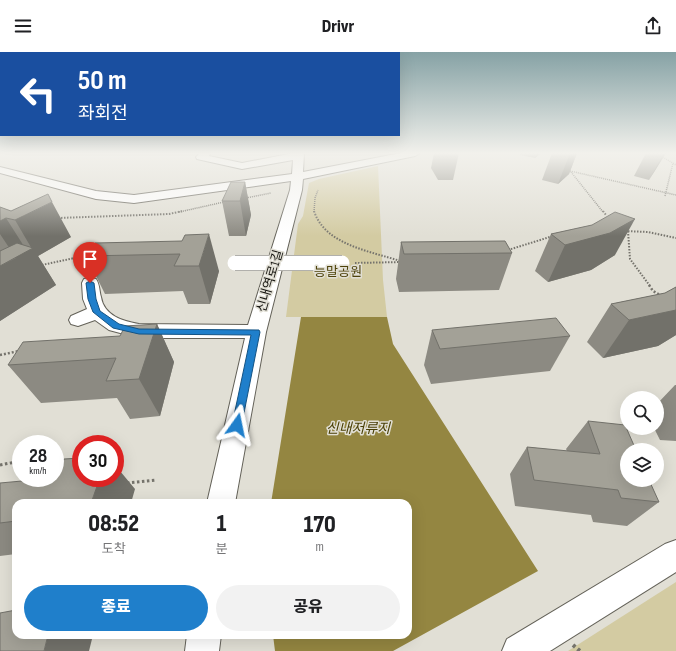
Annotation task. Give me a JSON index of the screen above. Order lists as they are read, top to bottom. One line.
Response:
{"streets":{"street":["신내역로1길"]},"water":["신내저류지"],"parks":["능말공원"],"page":{"header":"Drivr","turn":["50 m","좌회전"],"speed":"28 km/h","limit":"30","eta":["08:52","도착","1","분","170","m"],"buttons":["종료","공유"]}}
